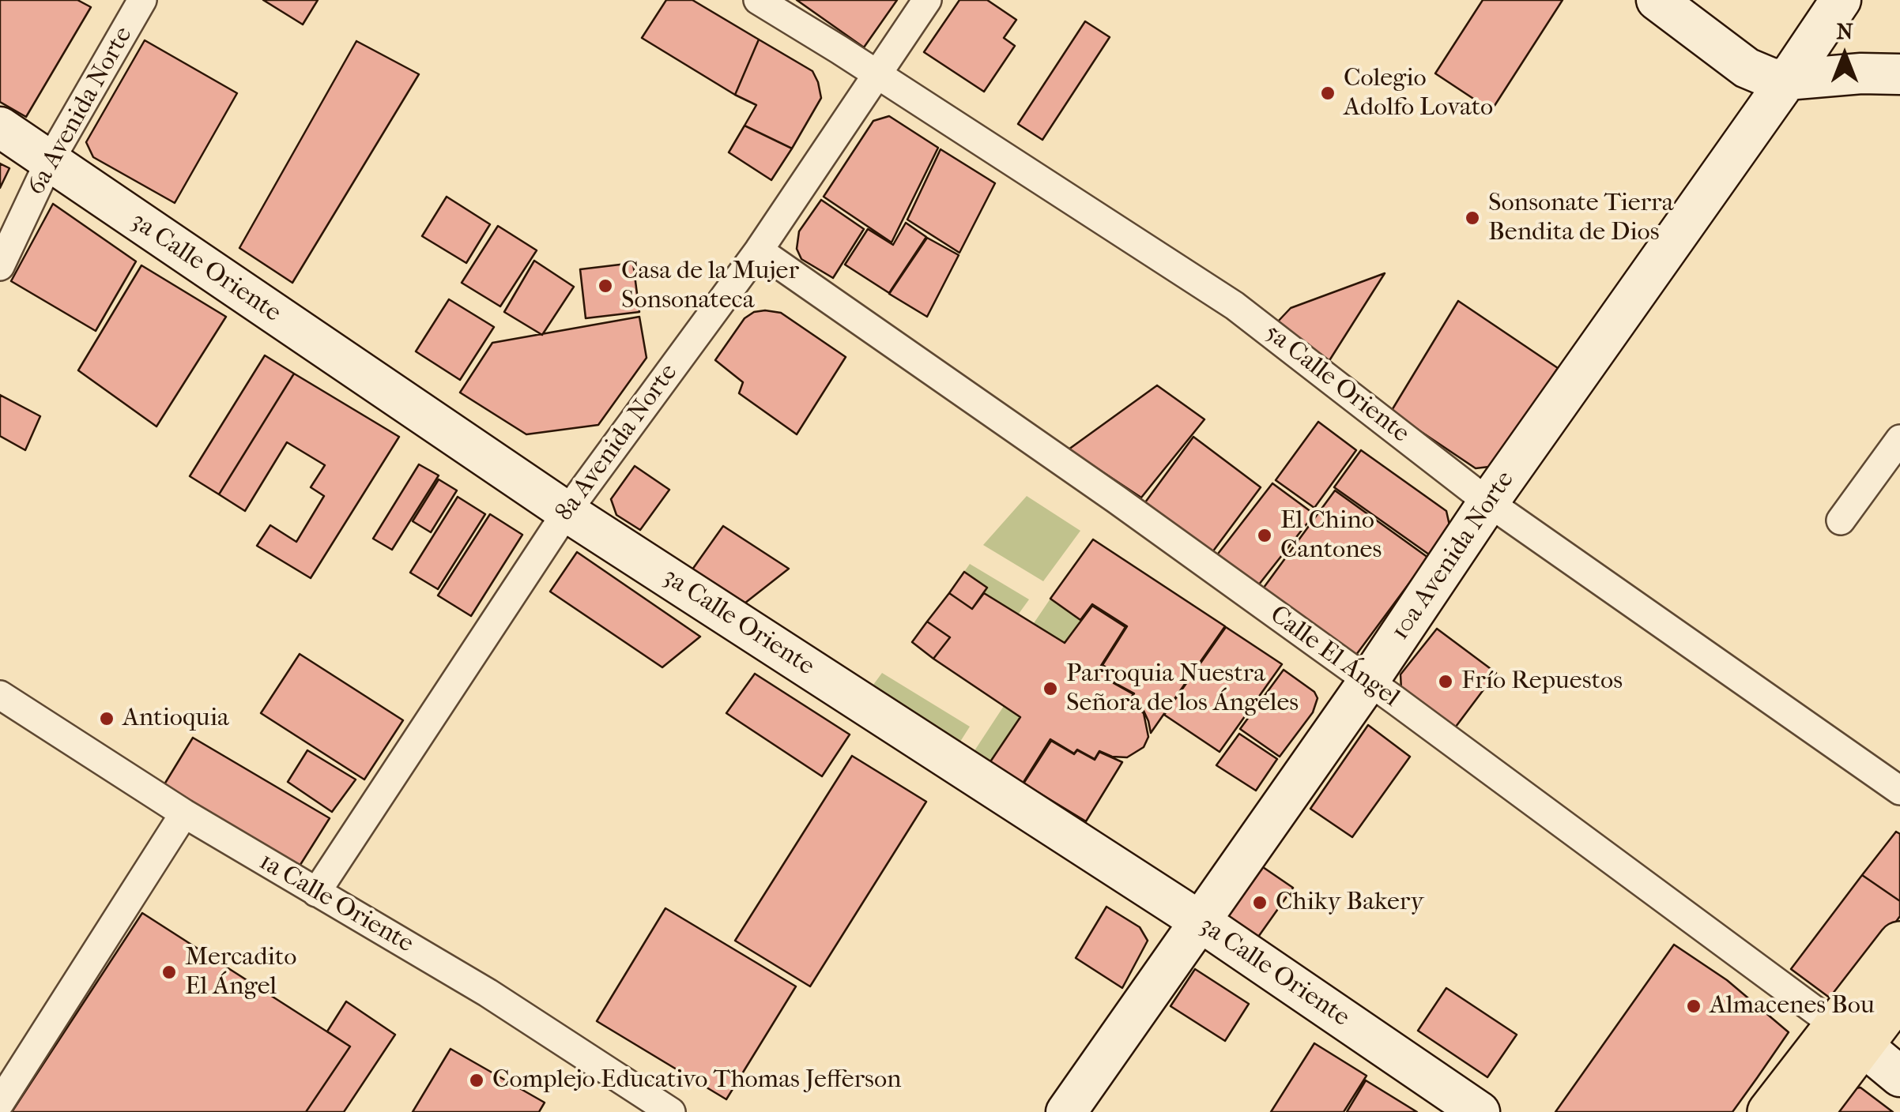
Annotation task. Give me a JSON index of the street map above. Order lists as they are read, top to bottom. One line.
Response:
{"streets":{"main road":["3a Calle Oriente","10a Avenida Norte","Calle El Ángel"],"street":["6a Avenida Norte","5a Calle Oriente","8a Avenida Norte","1a Calle Oriente"]},"crossings":[["6a Avenida Norte","3a Calle Oriente"],["3a Calle Oriente","8a Avenida Norte"],["3a Calle Oriente","10a Avenida Norte"],["5a Calle Oriente","8a Avenida Norte"],["5a Calle Oriente","10a Avenida Norte"],["8a Avenida Norte","Calle El Ángel"],["8a Avenida Norte","1a Calle Oriente"],["10a Avenida Norte","Calle El Ángel"]],"places":["Colegio Adolfo Lovato","Sonsonate Tierra Bendita de Dios","Casa de la Mujer Sonsonateca","El Chino Cantones","Frío Repuestos","Parroquia Nuestra Señora de los Ángeles","Antioquia","Chiky Bakery","Mercadito El Ángel","Almacenes Bou","Complejo Educativo Thomas Jefferson"],"north":"top"}
